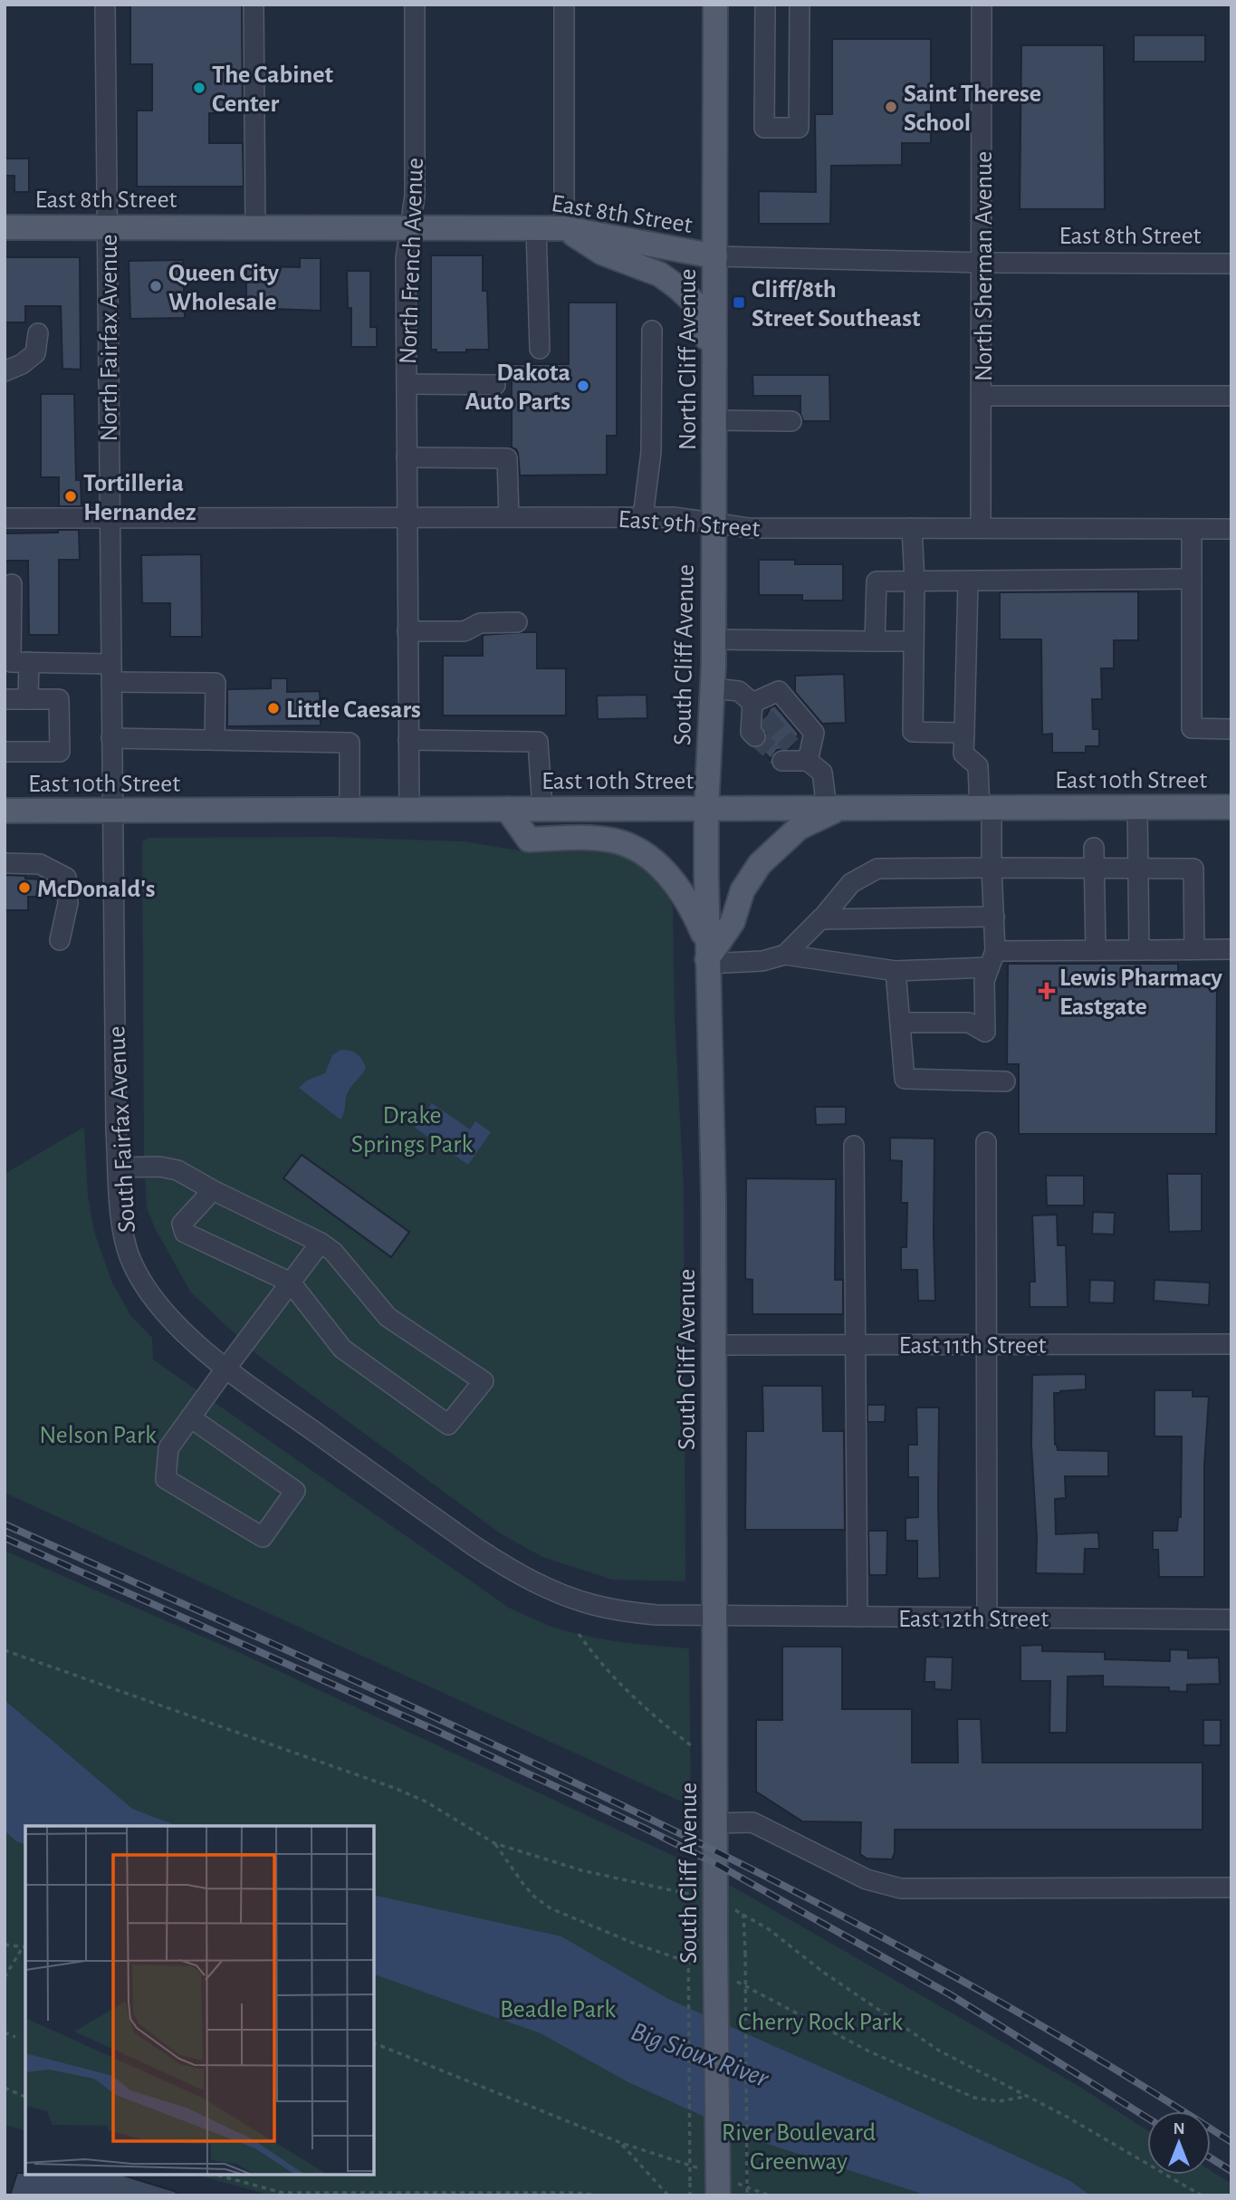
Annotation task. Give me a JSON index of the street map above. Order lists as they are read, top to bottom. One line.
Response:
{"streets":{"main road":["East 8th Street","North Cliff Avenue","South Cliff Avenue","East 10th Street"],"street":["North French Avenue","North Sherman Avenue","North Fairfax Avenue","East 9th Street","South Fairfax Avenue","East 11th Street","East 12th Street"]},"crossings":[["East 8th Street","North French Avenue"],["East 8th Street","North Sherman Avenue"],["East 8th Street","North Fairfax Avenue"],["East 8th Street","North Cliff Avenue"],["North French Avenue","East 9th Street"],["North French Avenue","East 10th Street"],["North Sherman Avenue","East 9th Street"],["North Fairfax Avenue","East 9th Street"],["North Fairfax Avenue","South Fairfax Avenue"],["North Cliff Avenue","East 9th Street"],["North Cliff Avenue","South Cliff Avenue"],["East 9th Street","South Cliff Avenue"],["East 9th Street","South Fairfax Avenue"],["South Cliff Avenue","East 10th Street"],["South Cliff Avenue","South Fairfax Avenue"],["South Cliff Avenue","East 11th Street"],["South Cliff Avenue","East 12th Street"],["East 10th Street","South Fairfax Avenue"],["South Fairfax Avenue","East 12th Street"]],"water":["Big Sioux River"],"parks":["Drake Springs Park","Nelson Park","Beadle Park","Cherry Rock Park","River Boulevard Greenway"],"places":{"other":["The Cabinet Center","Saint Therese School","Queen City Wholesale","Dakota Auto Parts","Tortilleria Hernandez","Little Caesars","McDonald's"],"transit":["Cliff/8th Street Southeast"],"health":["Lewis Pharmacy Eastgate"]},"north":"top"}
